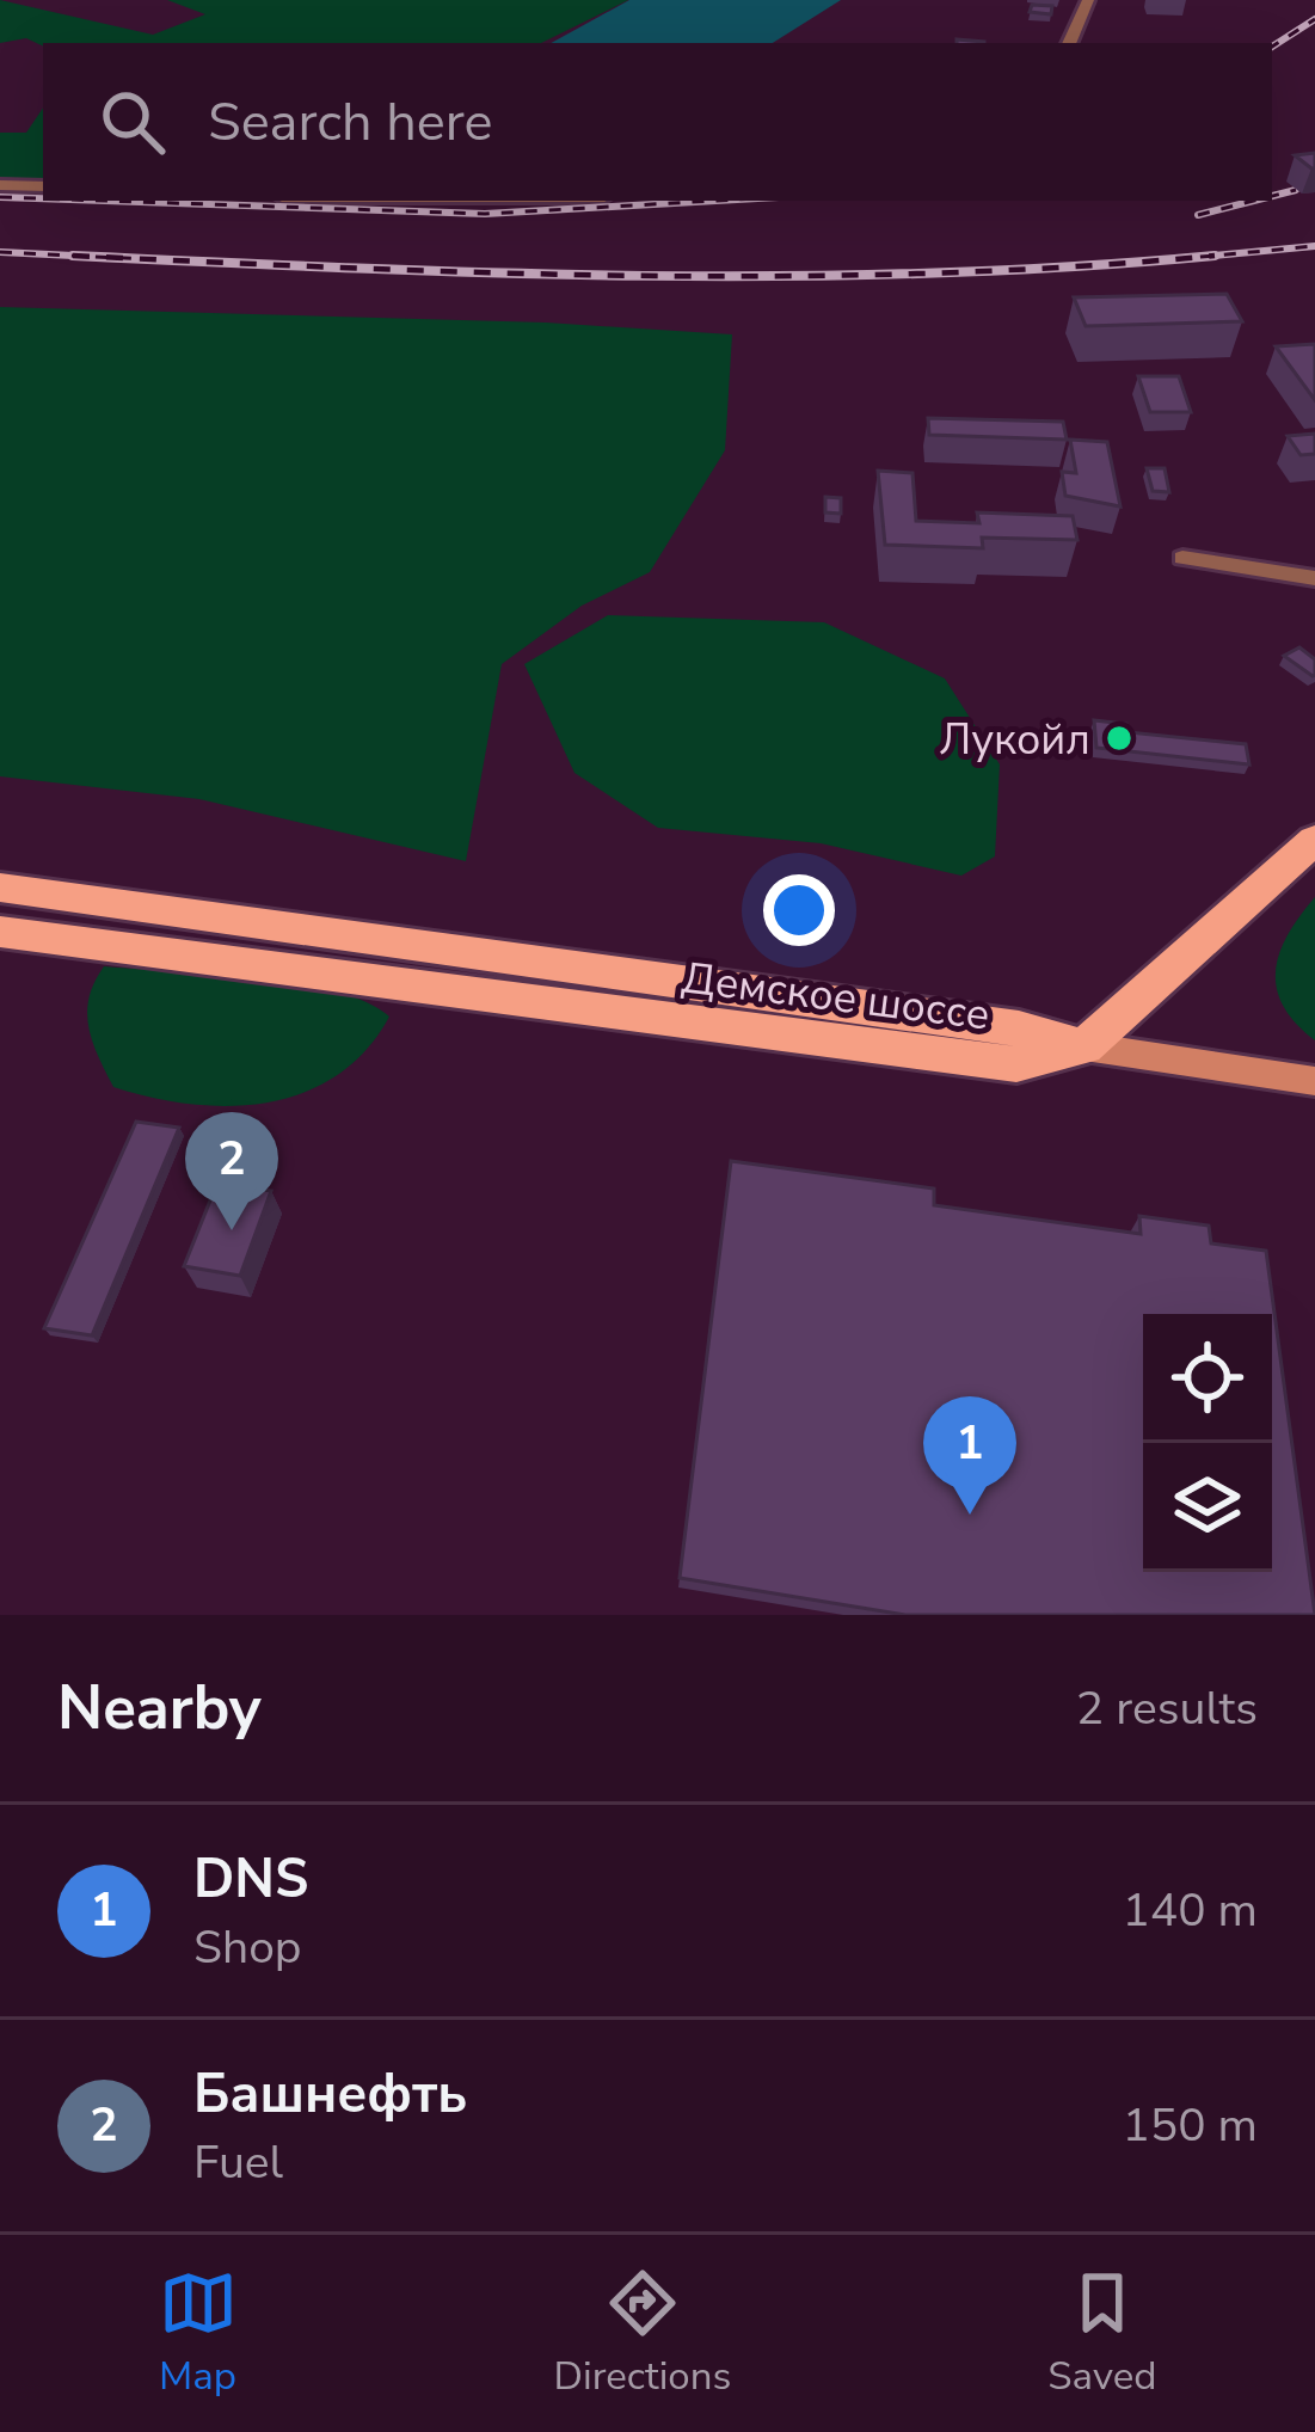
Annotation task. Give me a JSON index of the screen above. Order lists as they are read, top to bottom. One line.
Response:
{"streets":{"main road":["Демское шоссе"]},"places":["Лукойл"],"page":{"search":"Search here","pins":["2","1"],"heading":["Nearby","2 results"],"list":[{"mark":"1","name":"DNS","note":"Shop","value":"140 m"},{"mark":"2","name":"Башнефть","note":"Fuel","value":"150 m"}],"nav":["Map","Directions","Saved"]}}
